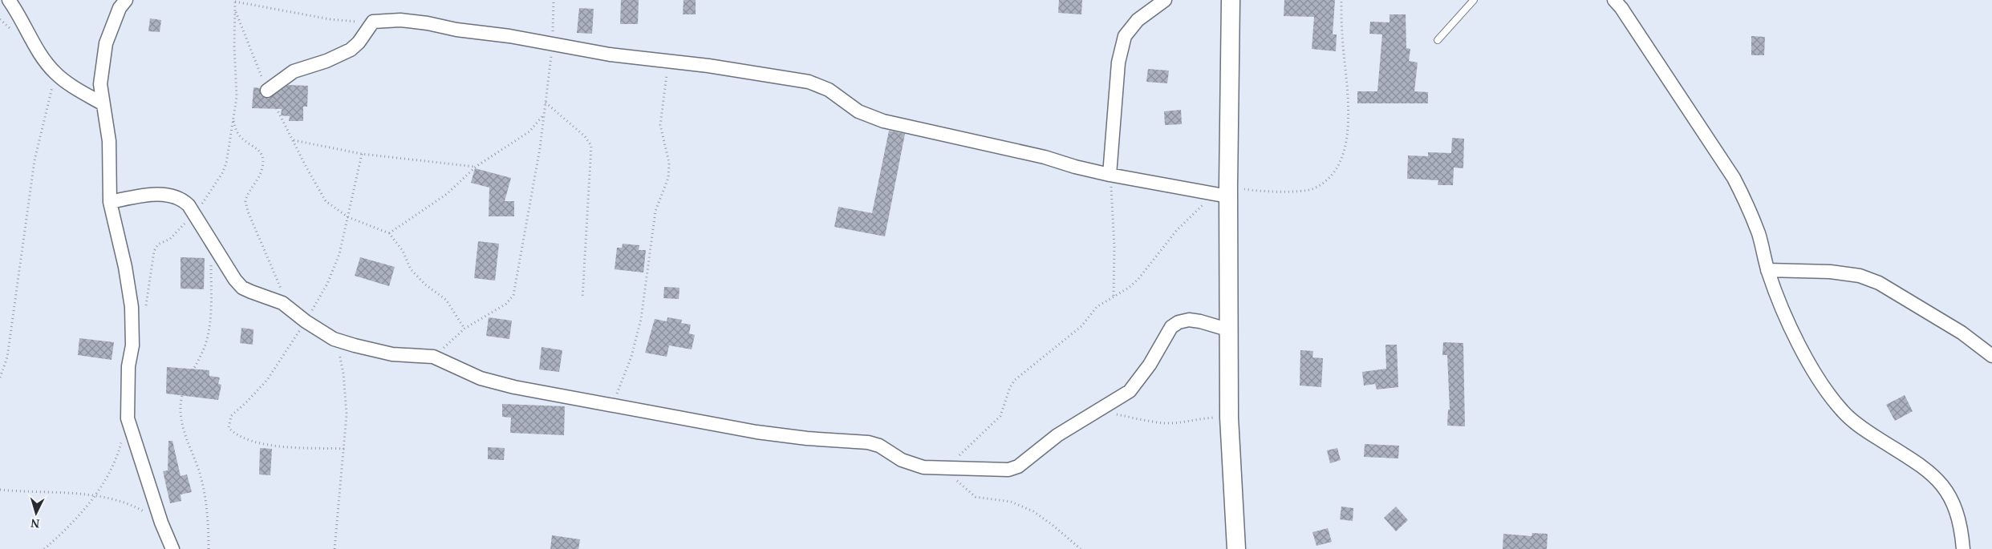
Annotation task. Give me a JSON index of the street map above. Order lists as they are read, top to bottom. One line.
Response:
{"north":"bottom"}
